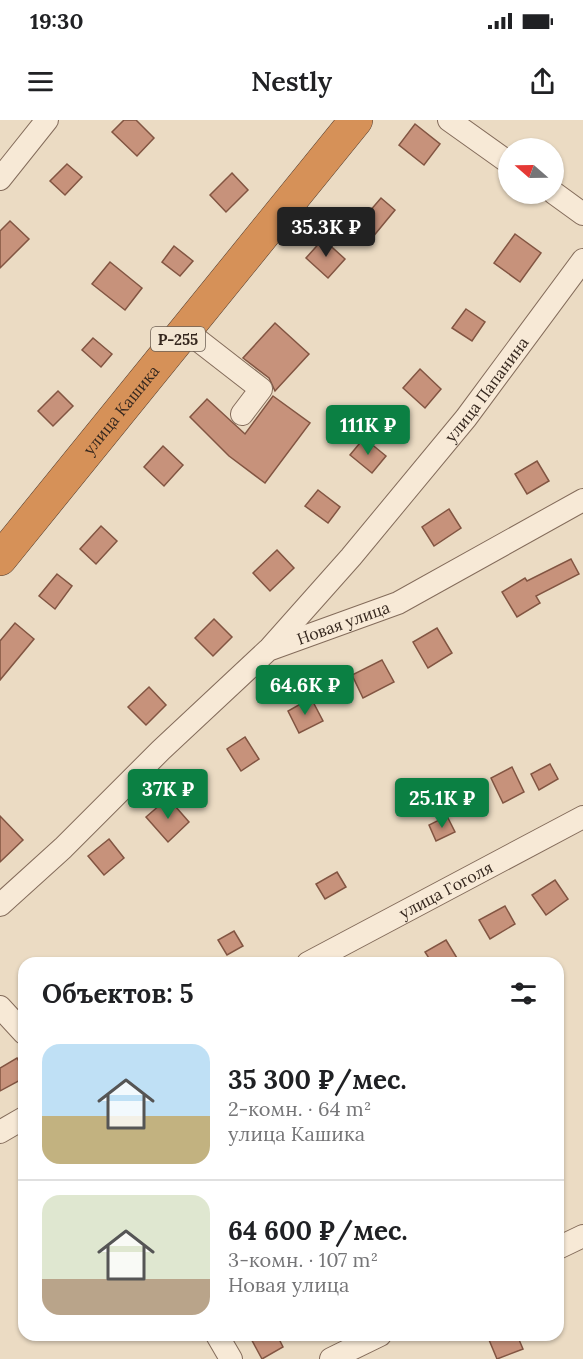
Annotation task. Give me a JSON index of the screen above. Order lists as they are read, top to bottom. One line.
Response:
{"streets":{"highway":["Р-255","улица Кашика"],"street":["улица Папанина","Новая улица","улица Гоголя"]},"crossings":[["улица Папанина","Новая улица"]],"north":"left","page":{"status":"19:30","header":"Nestly","price":["35.3K ₽","111K ₽","64.6K ₽","37K ₽","25.1K ₽"],"heading":"Объектов: 5","list":[{"name":"35 300 ₽/мес.","note":"2-комн. · 64 m² · улица Кашика"},{"name":"64 600 ₽/мес.","note":"3-комн. · 107 m² · Новая улица"}]}}
